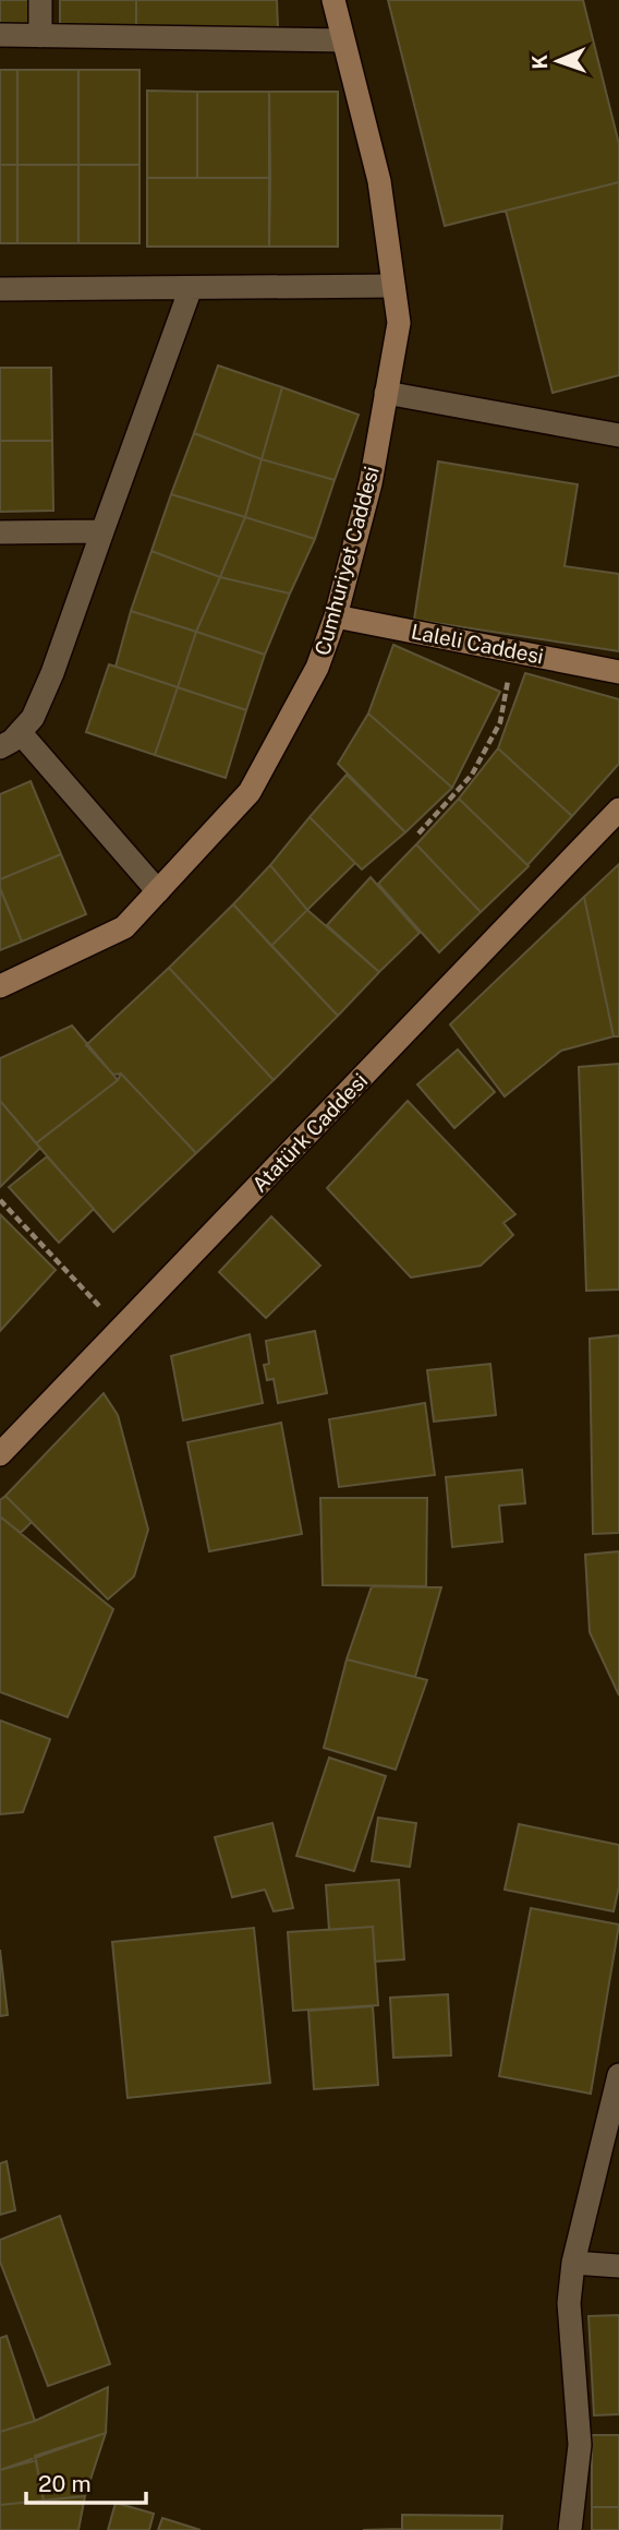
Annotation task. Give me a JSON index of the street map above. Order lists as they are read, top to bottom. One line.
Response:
{"streets":{"street":["Cumhuriyet Caddesi","Laleli Caddesi","Atatürk Caddesi"]},"crossings":[["Cumhuriyet Caddesi","Laleli Caddesi"]],"scale_bar":"20 m","north":"left"}
